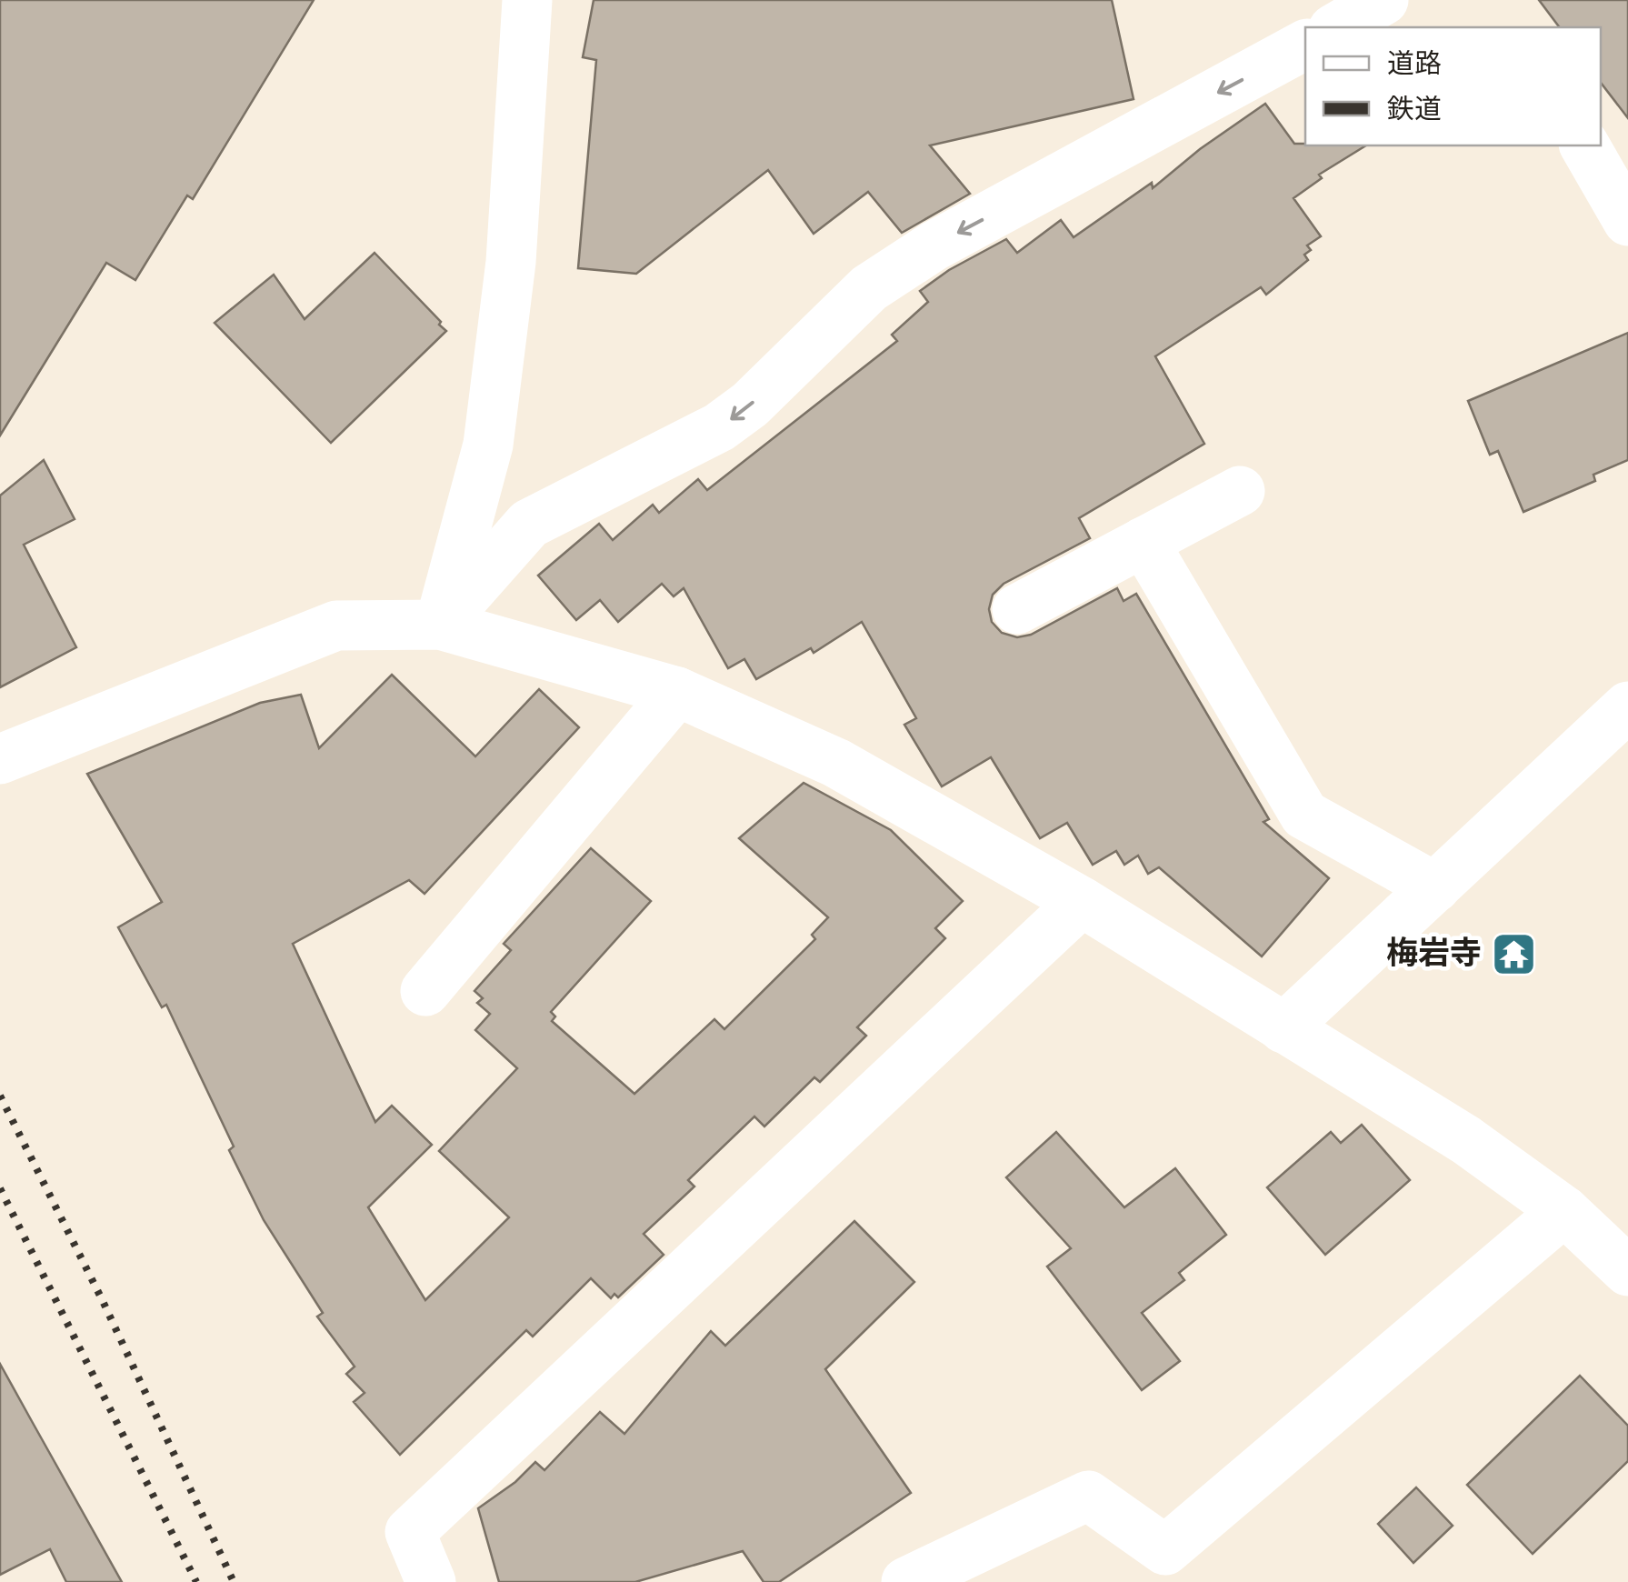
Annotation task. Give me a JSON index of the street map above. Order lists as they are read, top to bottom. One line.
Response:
{"places":{"temple":["梅岩寺"]},"legend":["道路","鉄道"]}
